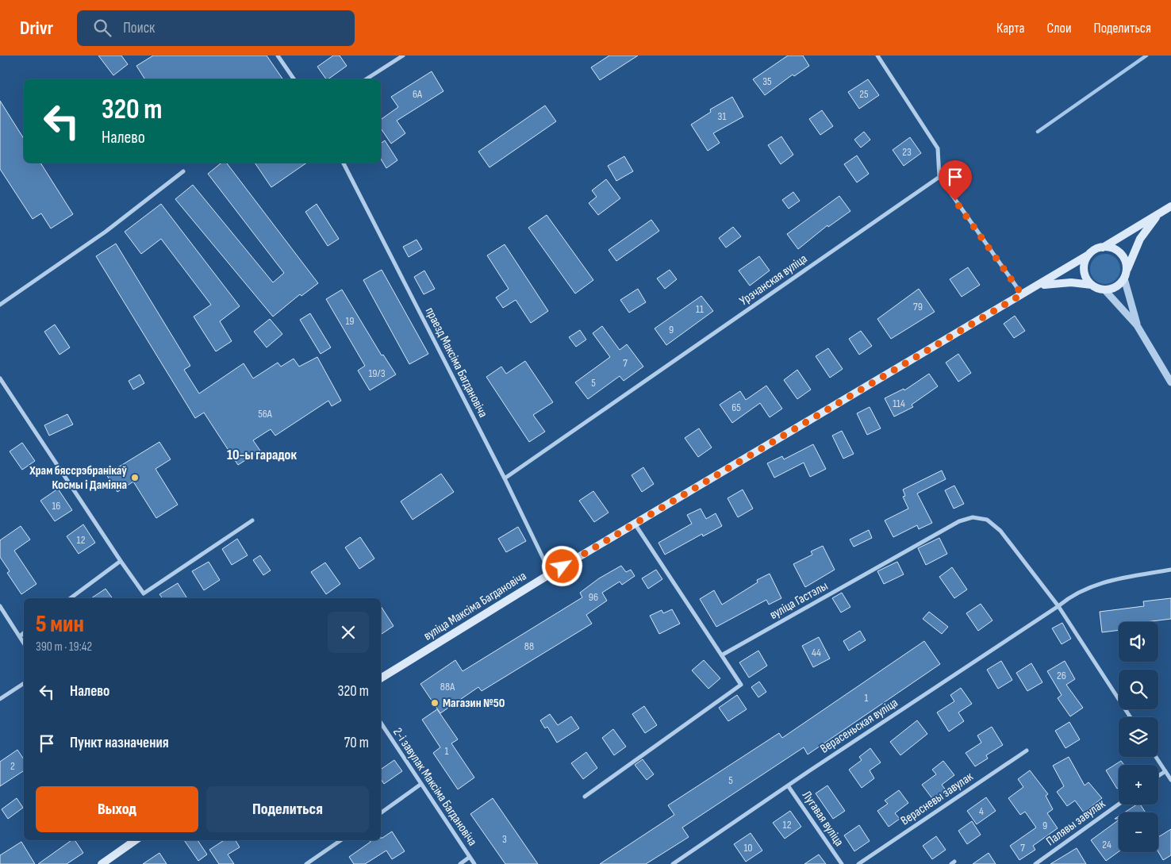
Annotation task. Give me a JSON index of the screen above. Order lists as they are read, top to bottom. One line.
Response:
{"streets":{"main road":["вуліца Максіма Багдановіча"],"street":["Урэчанская вуліца","праезд Максіма Багдановіча","вуліца Гастэлы","Верасеньская вуліца","2-і завулак Максіма Багдановіча","Верасневы завулак","Лугавая вуліца","Палявы завулак"]},"crossings":[["Урэчанская вуліца","праезд Максіма Багдановіча"],["праезд Максіма Багдановіча","вуліца Максіма Багдановіча"],["вуліца Гастэлы","Верасеньская вуліца"],["Верасеньская вуліца","Лугавая вуліца"]],"districts":["10-ы гарадок"],"places":["Храм бяссрэбранікаў Космы і Даміяна","Магазин №50"],"house_numbers":["35","6А","25","31","23","79","11","19","9","7","19/3","5","114","65","56А","16","12","96","88","44","26","88А","1","1","2","5","4","12","9","3","24","10","7"],"page":{"header":"Drivr","search":"Поиск","nav":["Карта","Слои","Поделиться"],"turn":["320 m","Налево"],"heading":["5 мин","390 m · 19:42"],"map_buttons":["+","−"],"list":[{"name":"Налево","value":"320 m"},{"name":"Пункт назначения","value":"70 m"}],"buttons":["Выход","Поделиться"]}}
